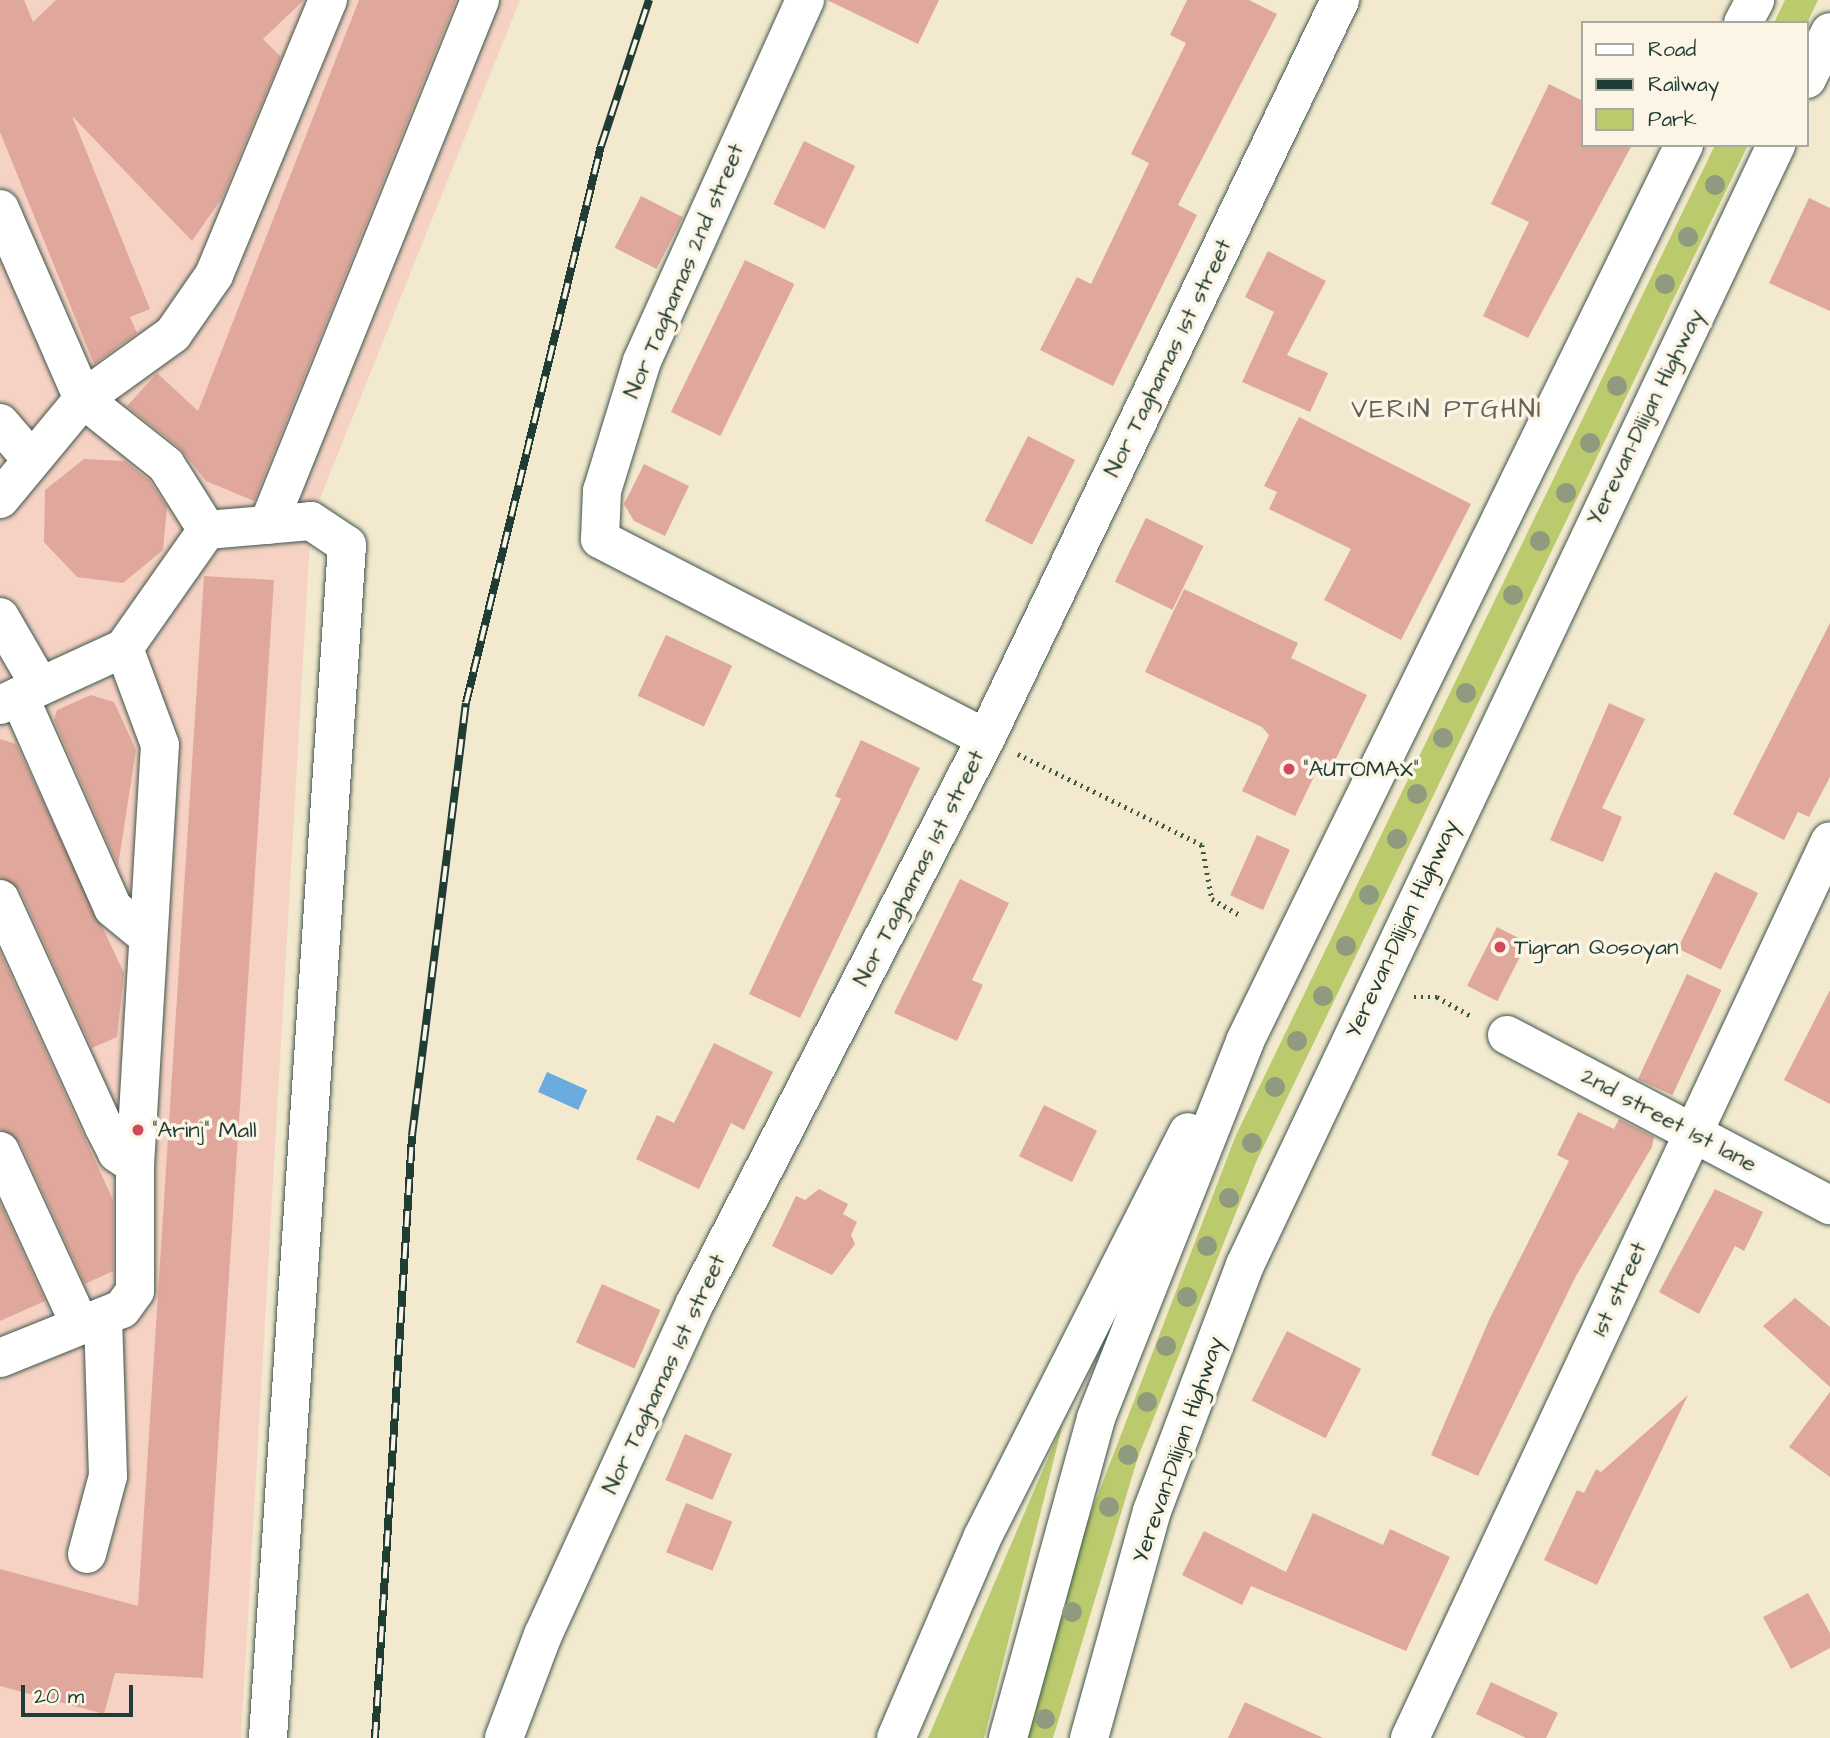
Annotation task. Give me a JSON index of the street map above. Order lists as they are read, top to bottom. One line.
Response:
{"streets":{"main road":["Nor Taghamas 2nd street","Nor Taghamas 1st street","Yerevan-Dilijan Highway","2nd street 1st lane","1st street"]},"crossings":[["Nor Taghamas 2nd street","Nor Taghamas 1st street"],["2nd street 1st lane","1st street"]],"districts":["VERIN PTGHNI"],"places":["\"AUTOMAX\"","Tigran Qosoyan","\"Arinj\" Mall"],"legend":["Road","Railway","Park"],"scale_bar":"20 m"}
